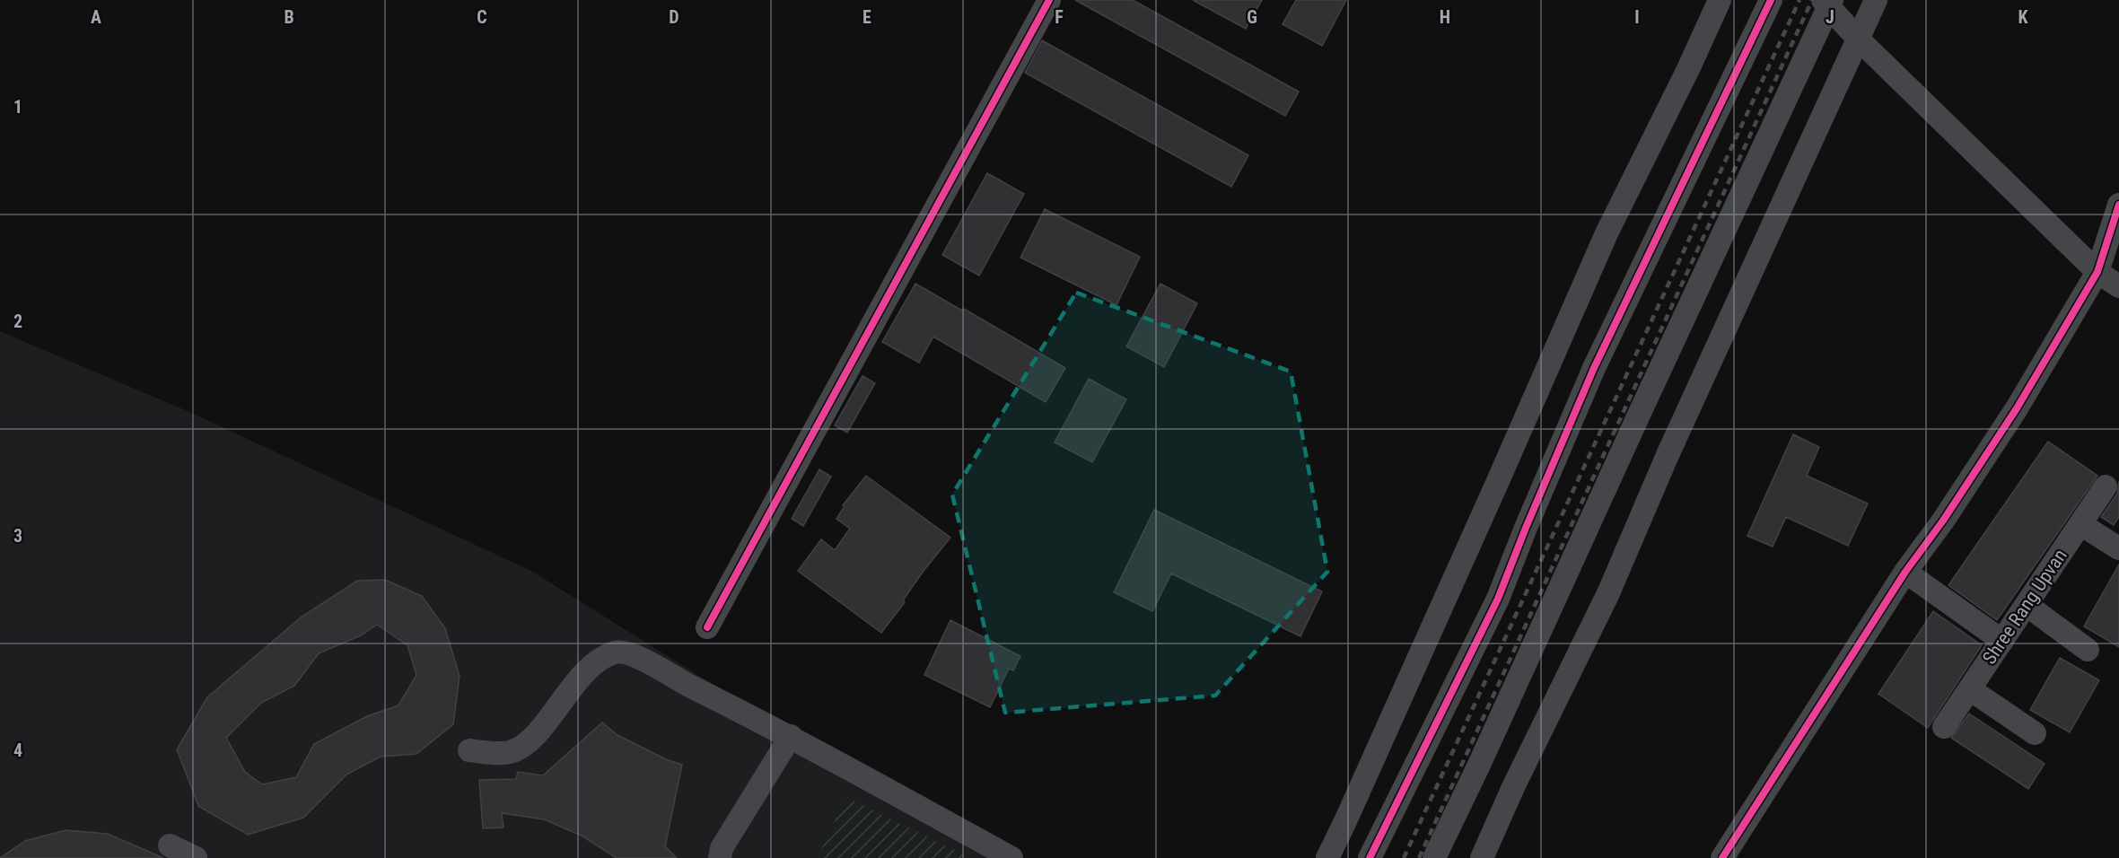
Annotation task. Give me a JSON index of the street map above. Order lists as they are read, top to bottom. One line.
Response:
{"streets":{"street":["Shree Rang Upvan"]},"grid":{"columns":["A","B","C","D","E","F","G","H","I","J","K"],"rows":["1","2","3","4"]}}
